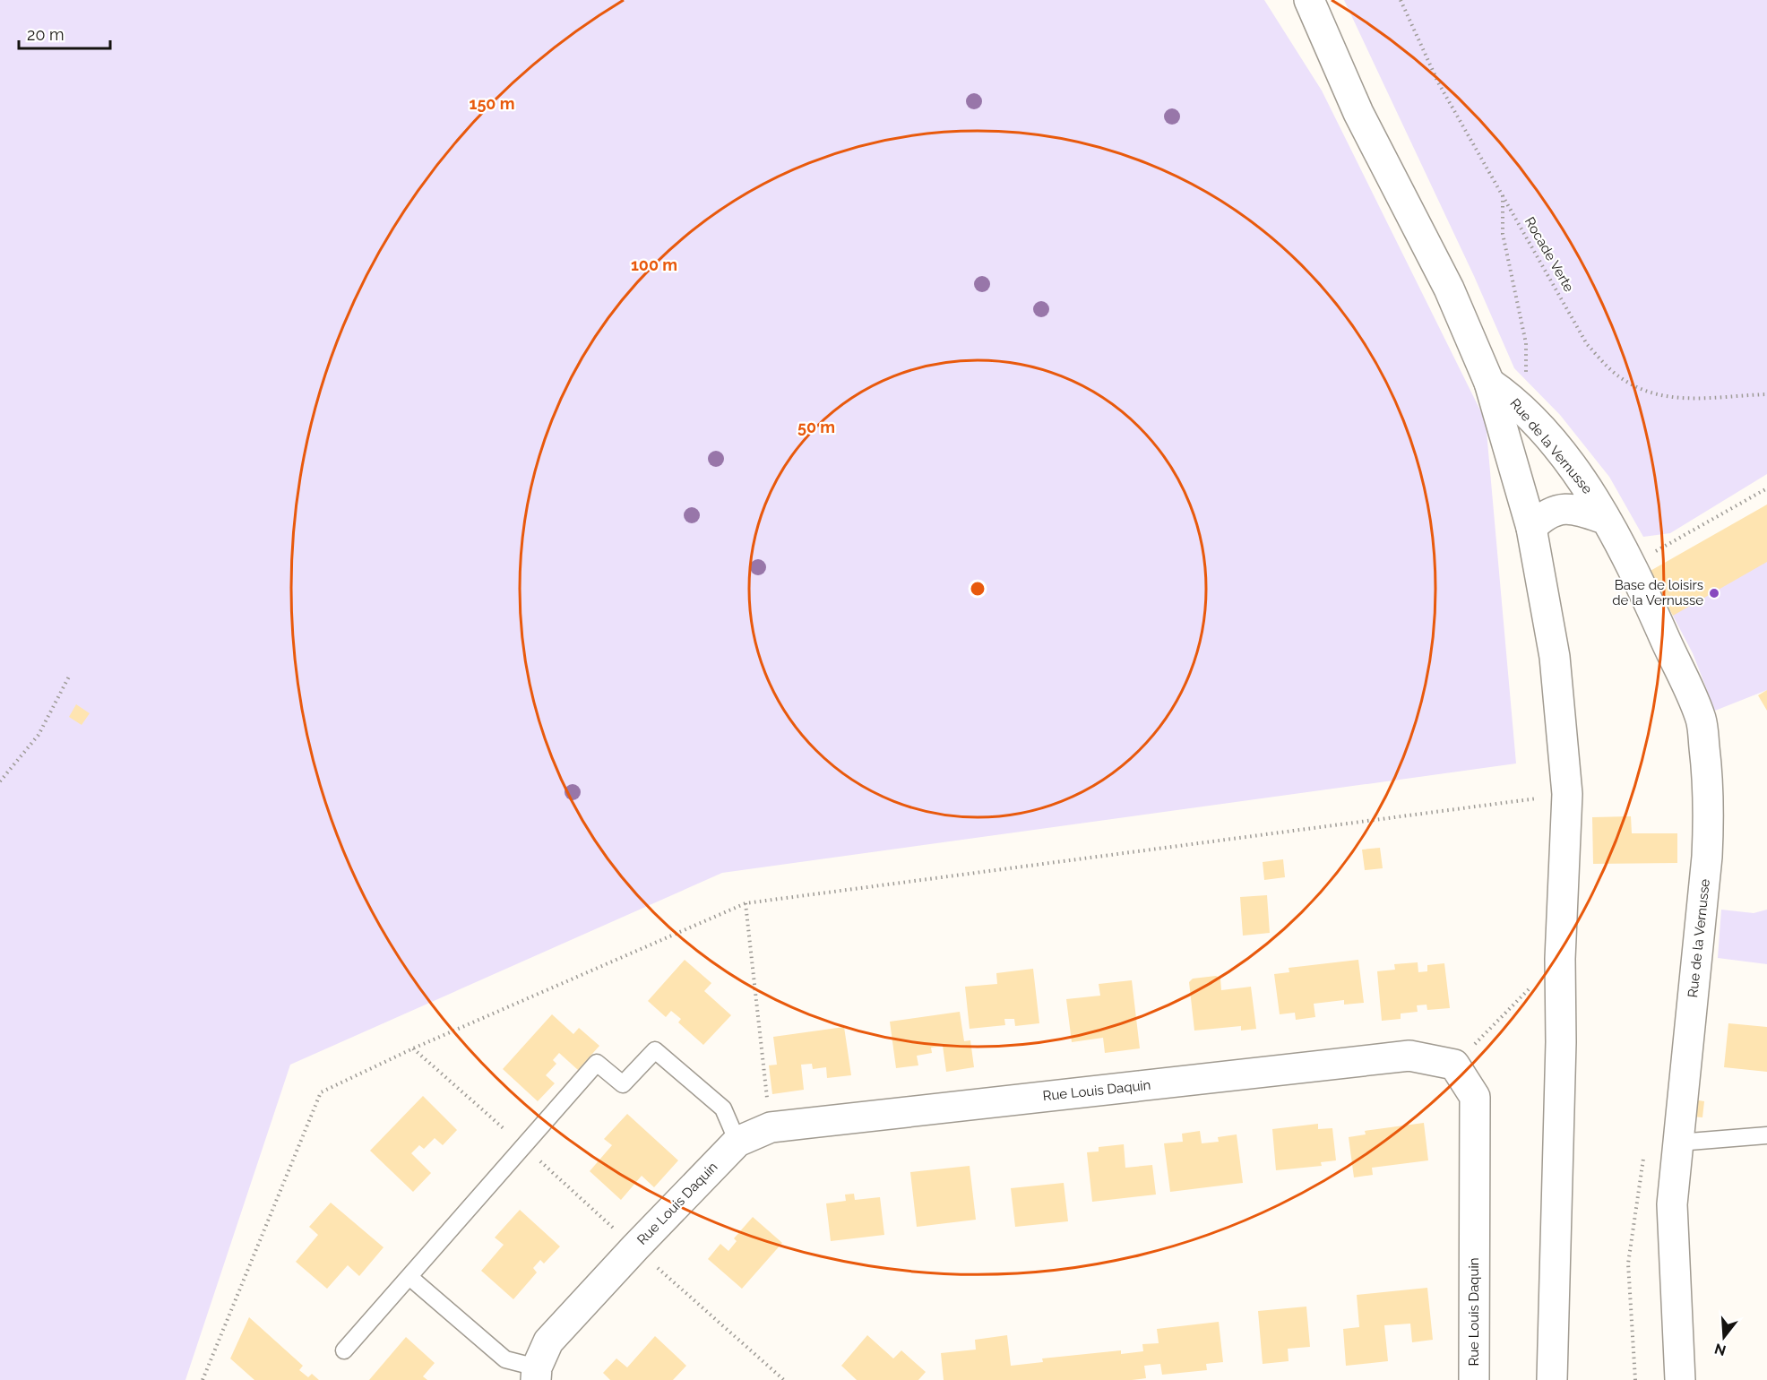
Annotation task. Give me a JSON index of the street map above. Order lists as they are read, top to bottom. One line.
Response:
{"streets":{"street":["Rue de la Vernusse","Rue Louis Daquin"],"path":["Rocade Verte"]},"places":["Base de loisirs de la Vernusse"],"scale_bar":"20 m","north":"bottom","rings":["150 m","100 m","50 m"]}
